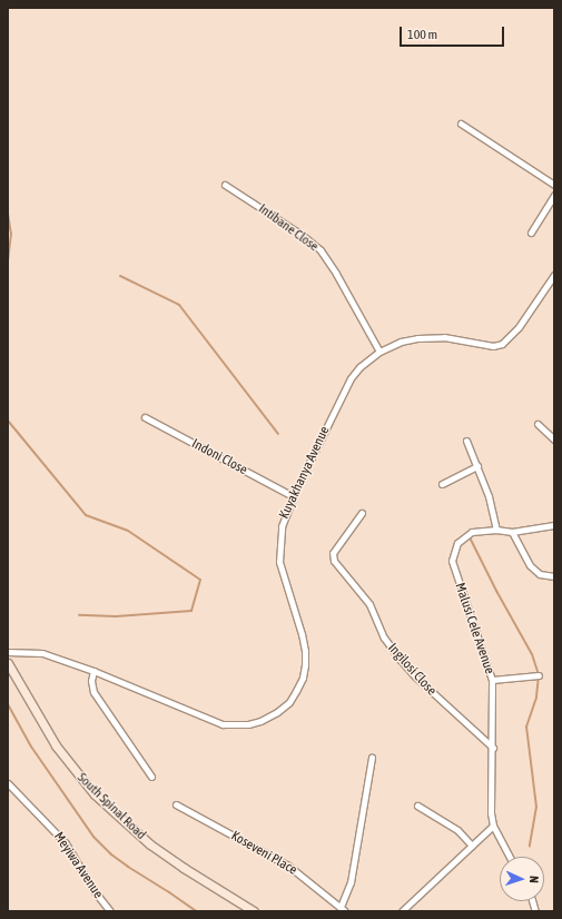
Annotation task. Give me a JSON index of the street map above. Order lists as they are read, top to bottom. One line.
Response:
{"streets":{"street":["Intibane Close","Indoni Close","Kuyakhanya Avenue","Malusi Cele Avenue","Ingilosi Close","South Spinal Road","Koseveni Place","Meyiwa Avenue"]},"crossings":[["Intibane Close","Kuyakhanya Avenue"],["Indoni Close","Kuyakhanya Avenue"],["Malusi Cele Avenue","Ingilosi Close"]],"scale_bar":"100 m","north":"right"}
